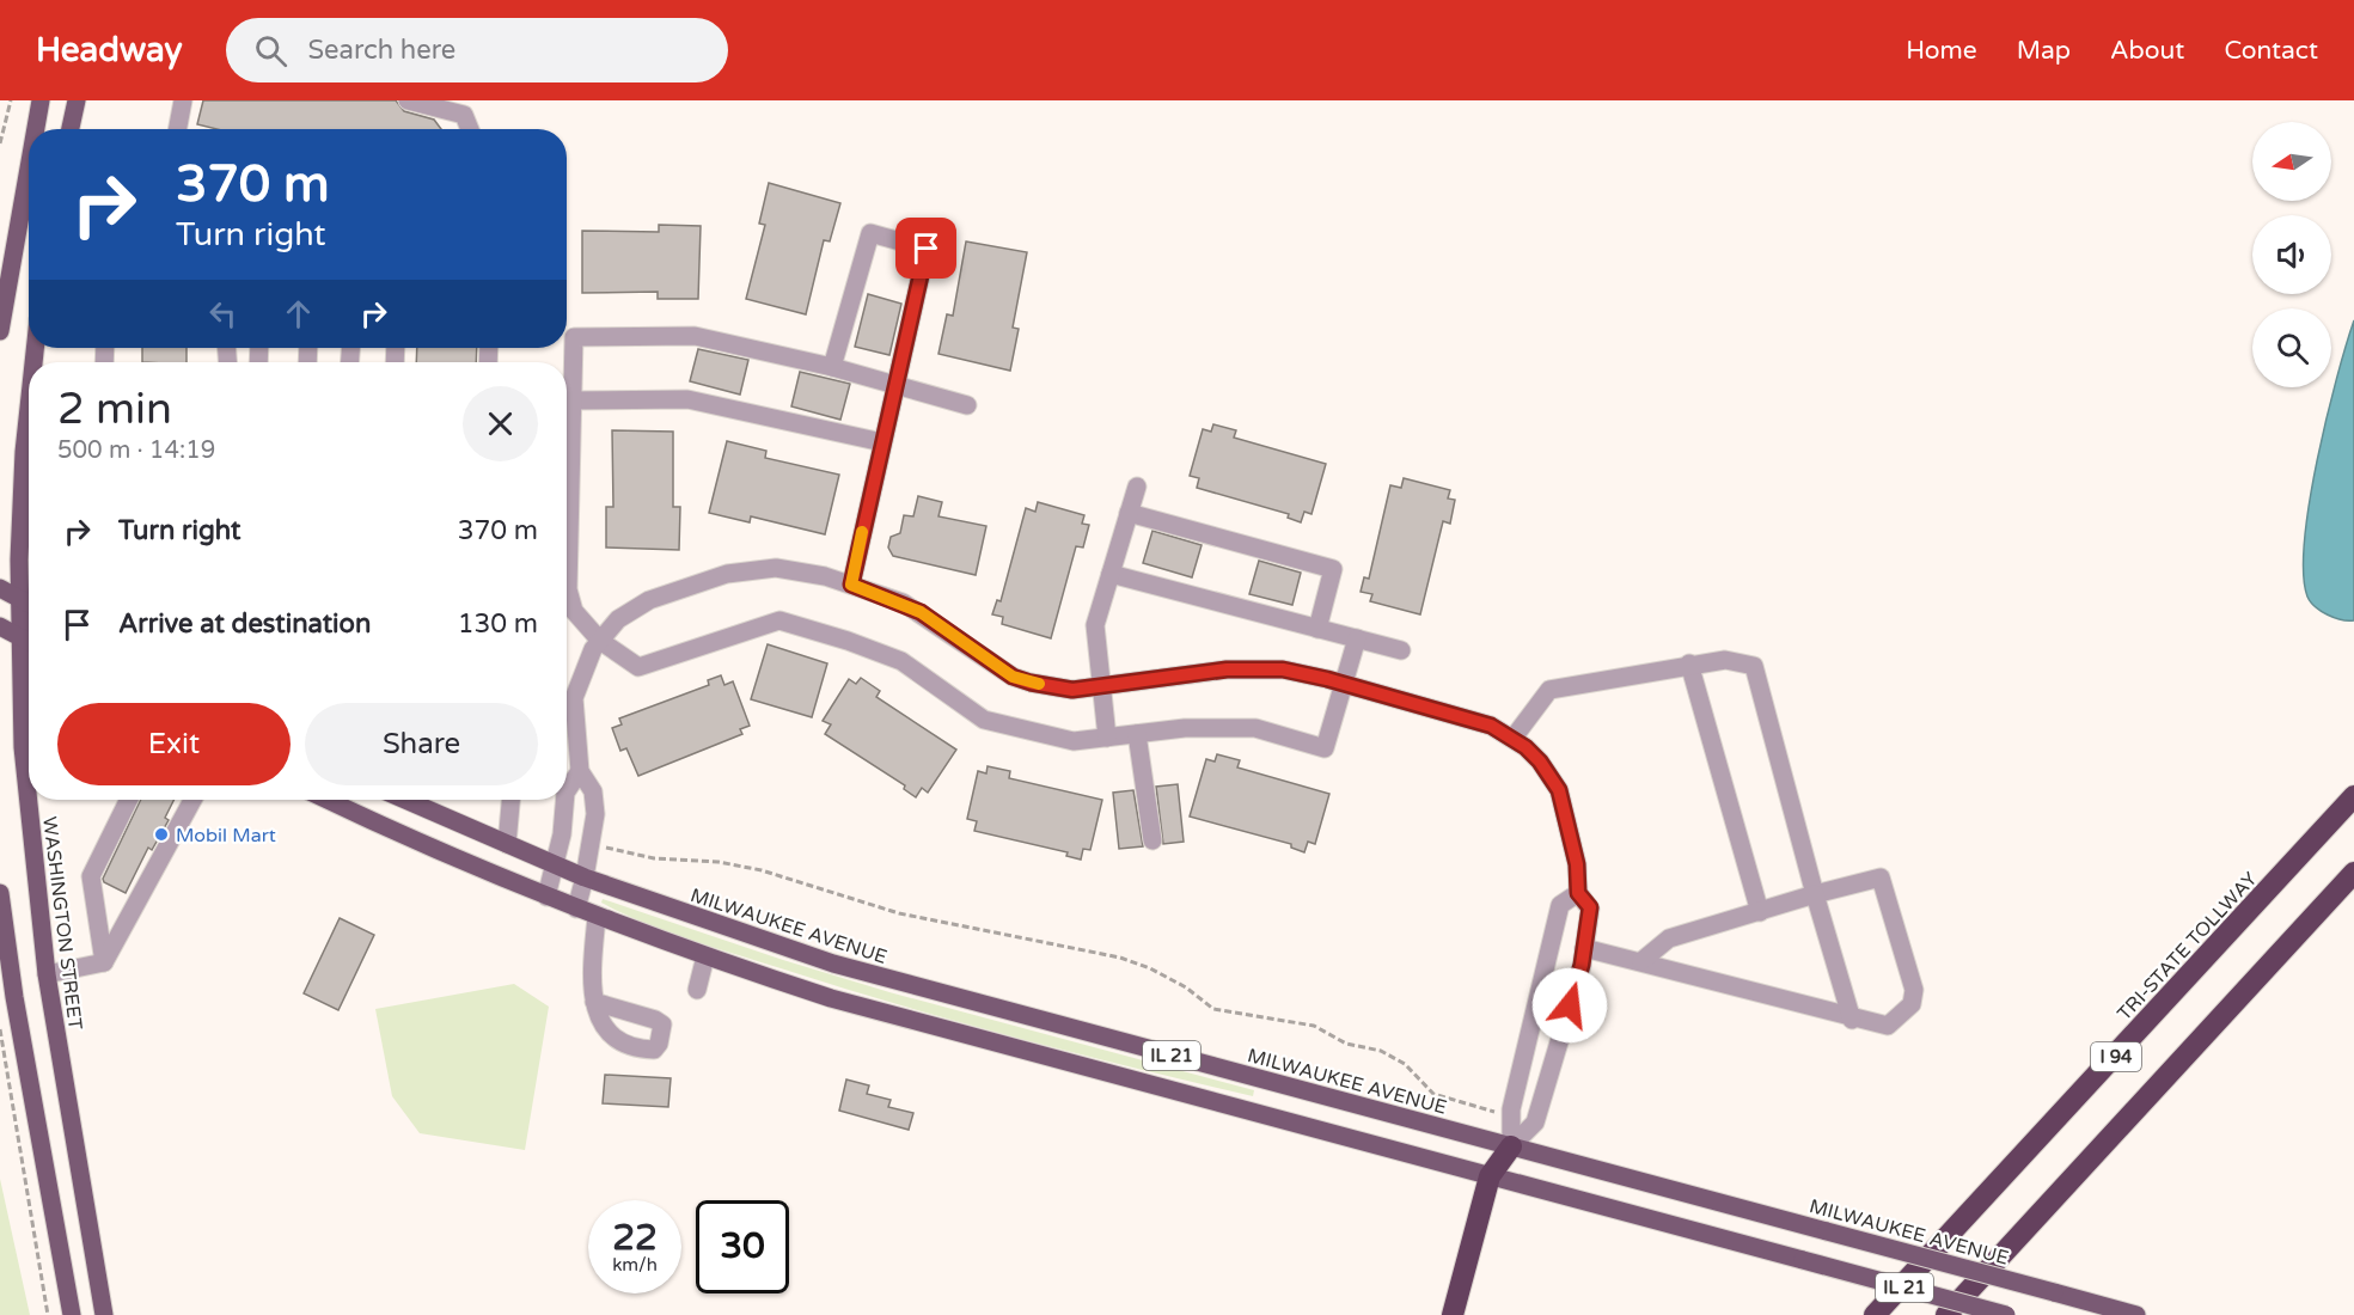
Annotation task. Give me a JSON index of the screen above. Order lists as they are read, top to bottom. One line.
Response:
{"streets":{"highway":["TRI-STATE TOLLWAY","I 94"],"main road":["WASHINGTON STREET","MILWAUKEE AVENUE","IL 21"]},"places":["Mobil Mart"],"north":"left","page":{"header":"Headway","search":"Search here","nav":["Home","Map","About","Contact"],"turn":["370 m","Turn right"],"heading":["2 min","500 m · 14:19"],"list":[{"name":"Turn right","value":"370 m"},{"name":"Arrive at destination","value":"130 m"}],"buttons":["Exit","Share"],"speed":"22 km/h","limit":"30"}}
